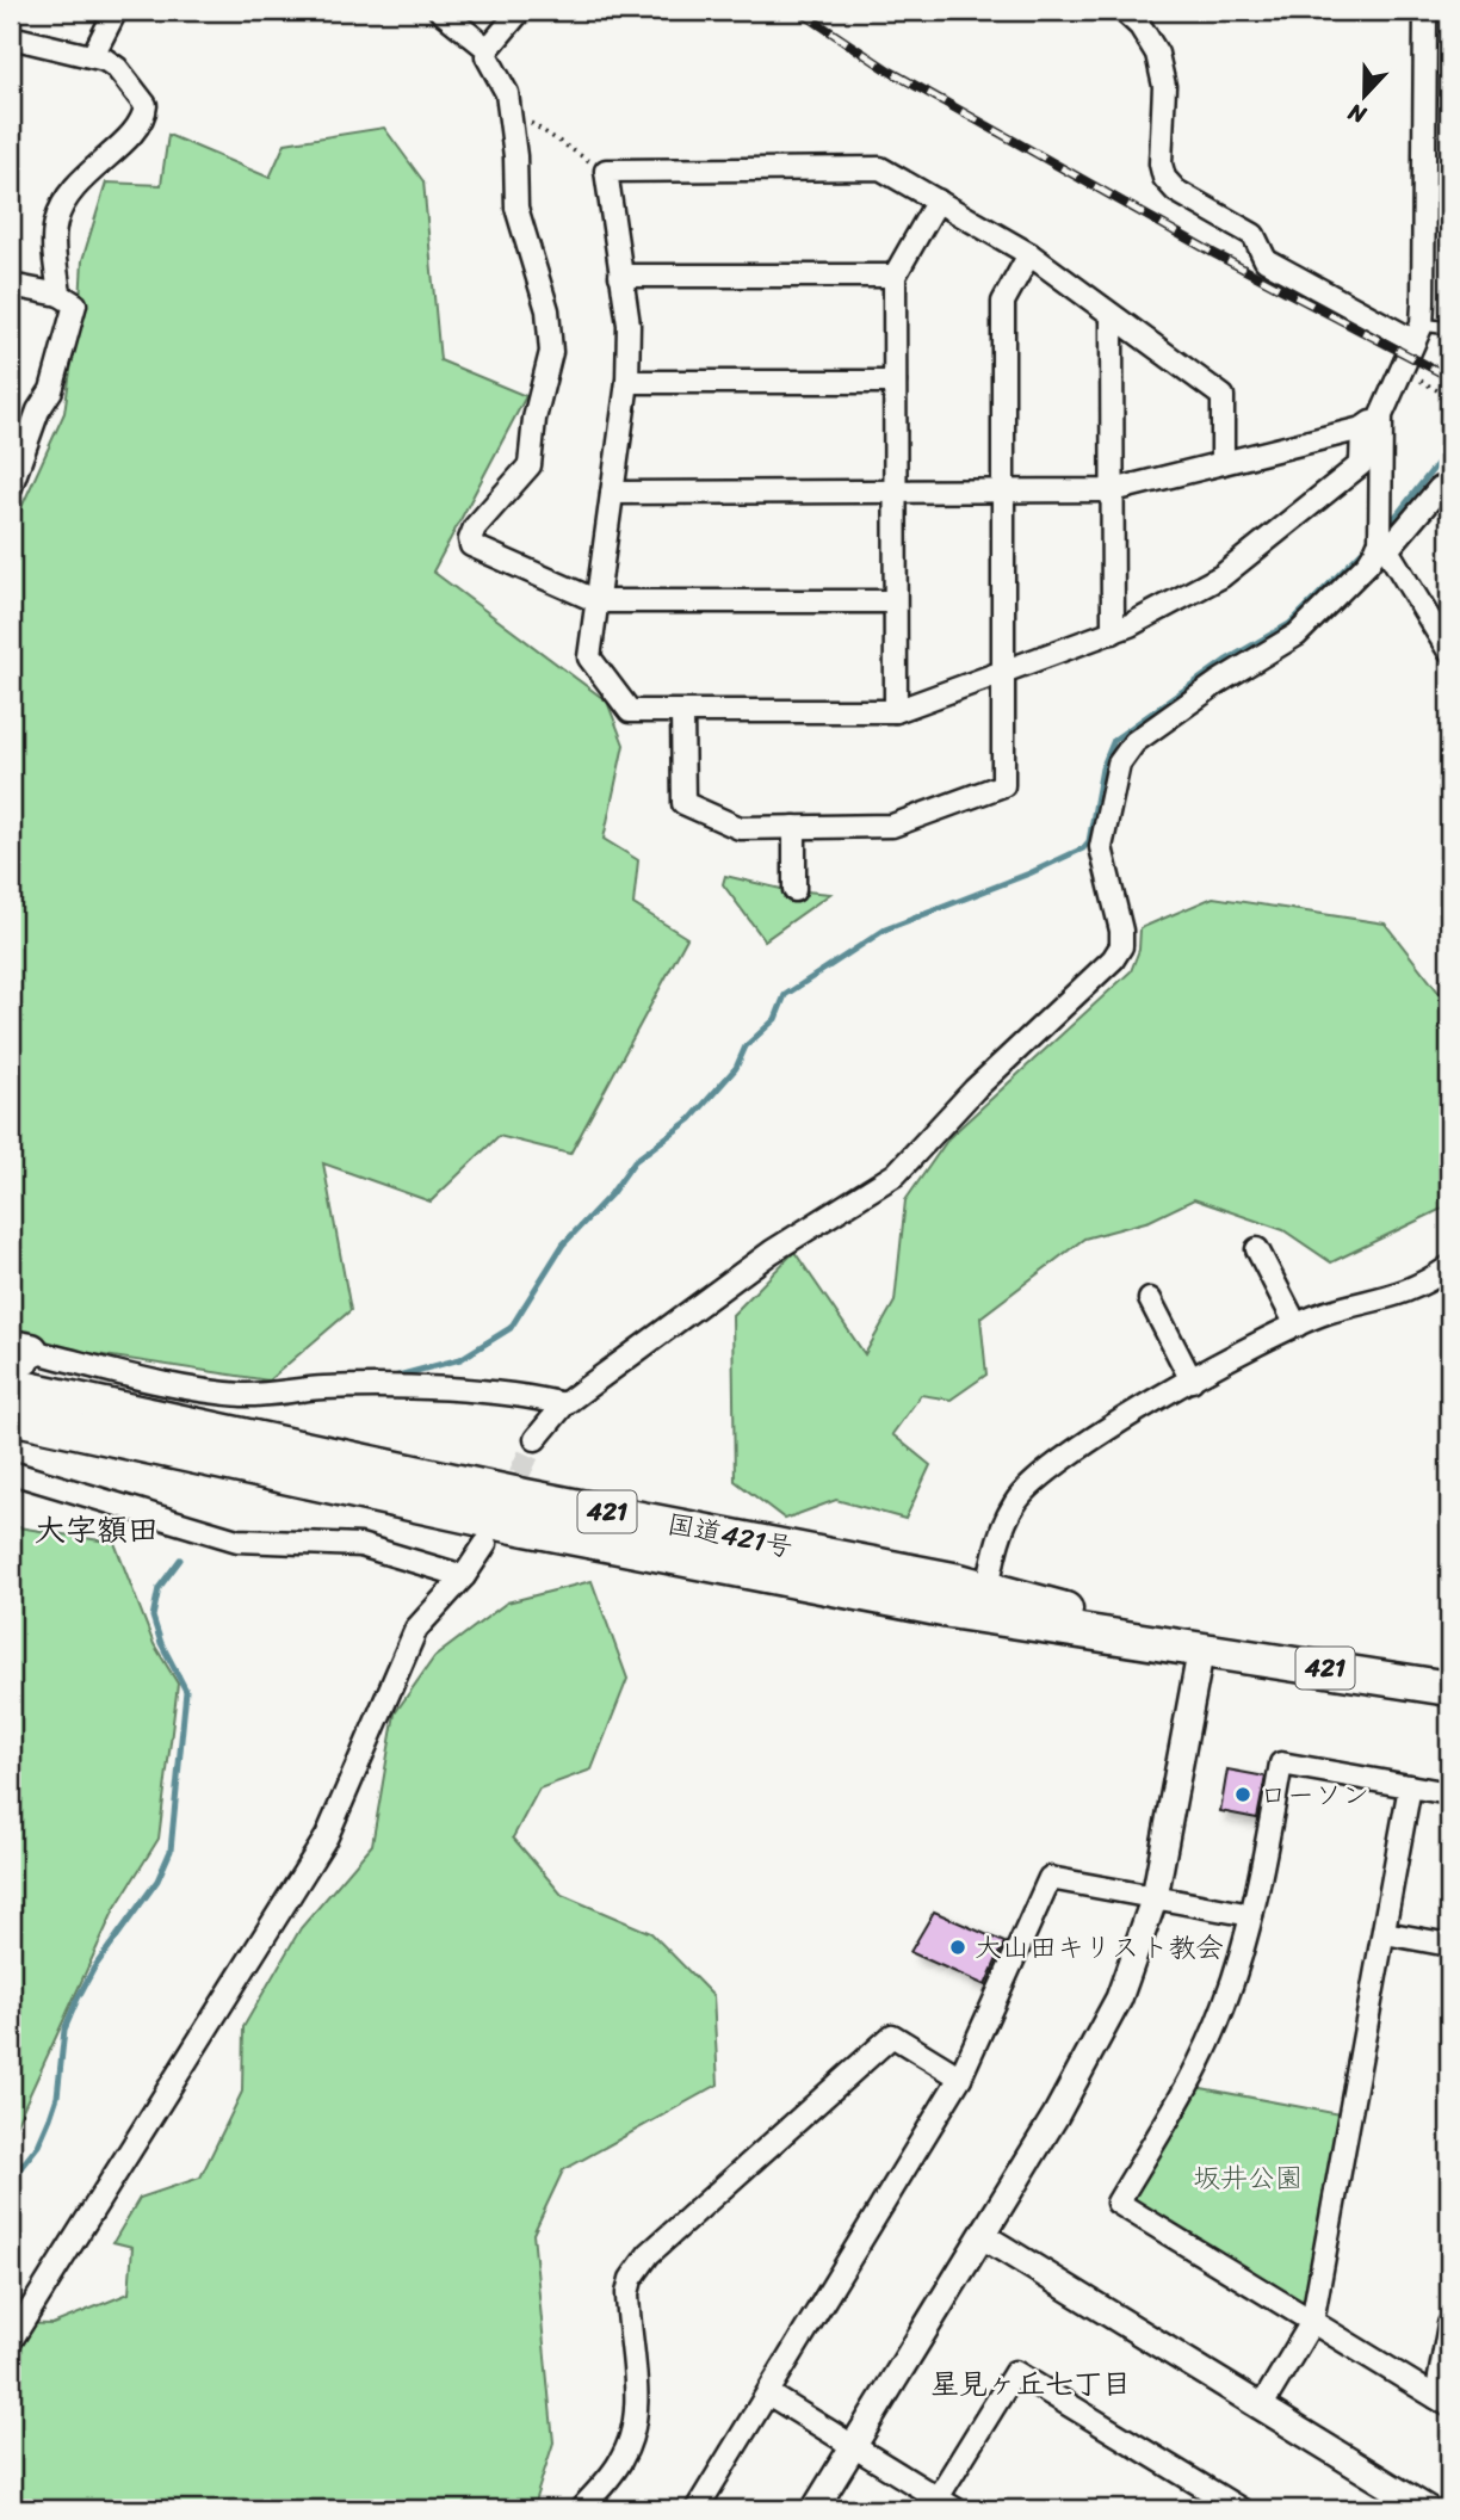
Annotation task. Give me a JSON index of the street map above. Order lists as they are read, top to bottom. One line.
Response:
{"streets":{"highway":["421","国道421号"]},"districts":["大字額田","星見ヶ丘七丁目"],"parks":["坂井公園"],"places":["ローソン","大山田キリスト教会"],"north":"bottom"}
